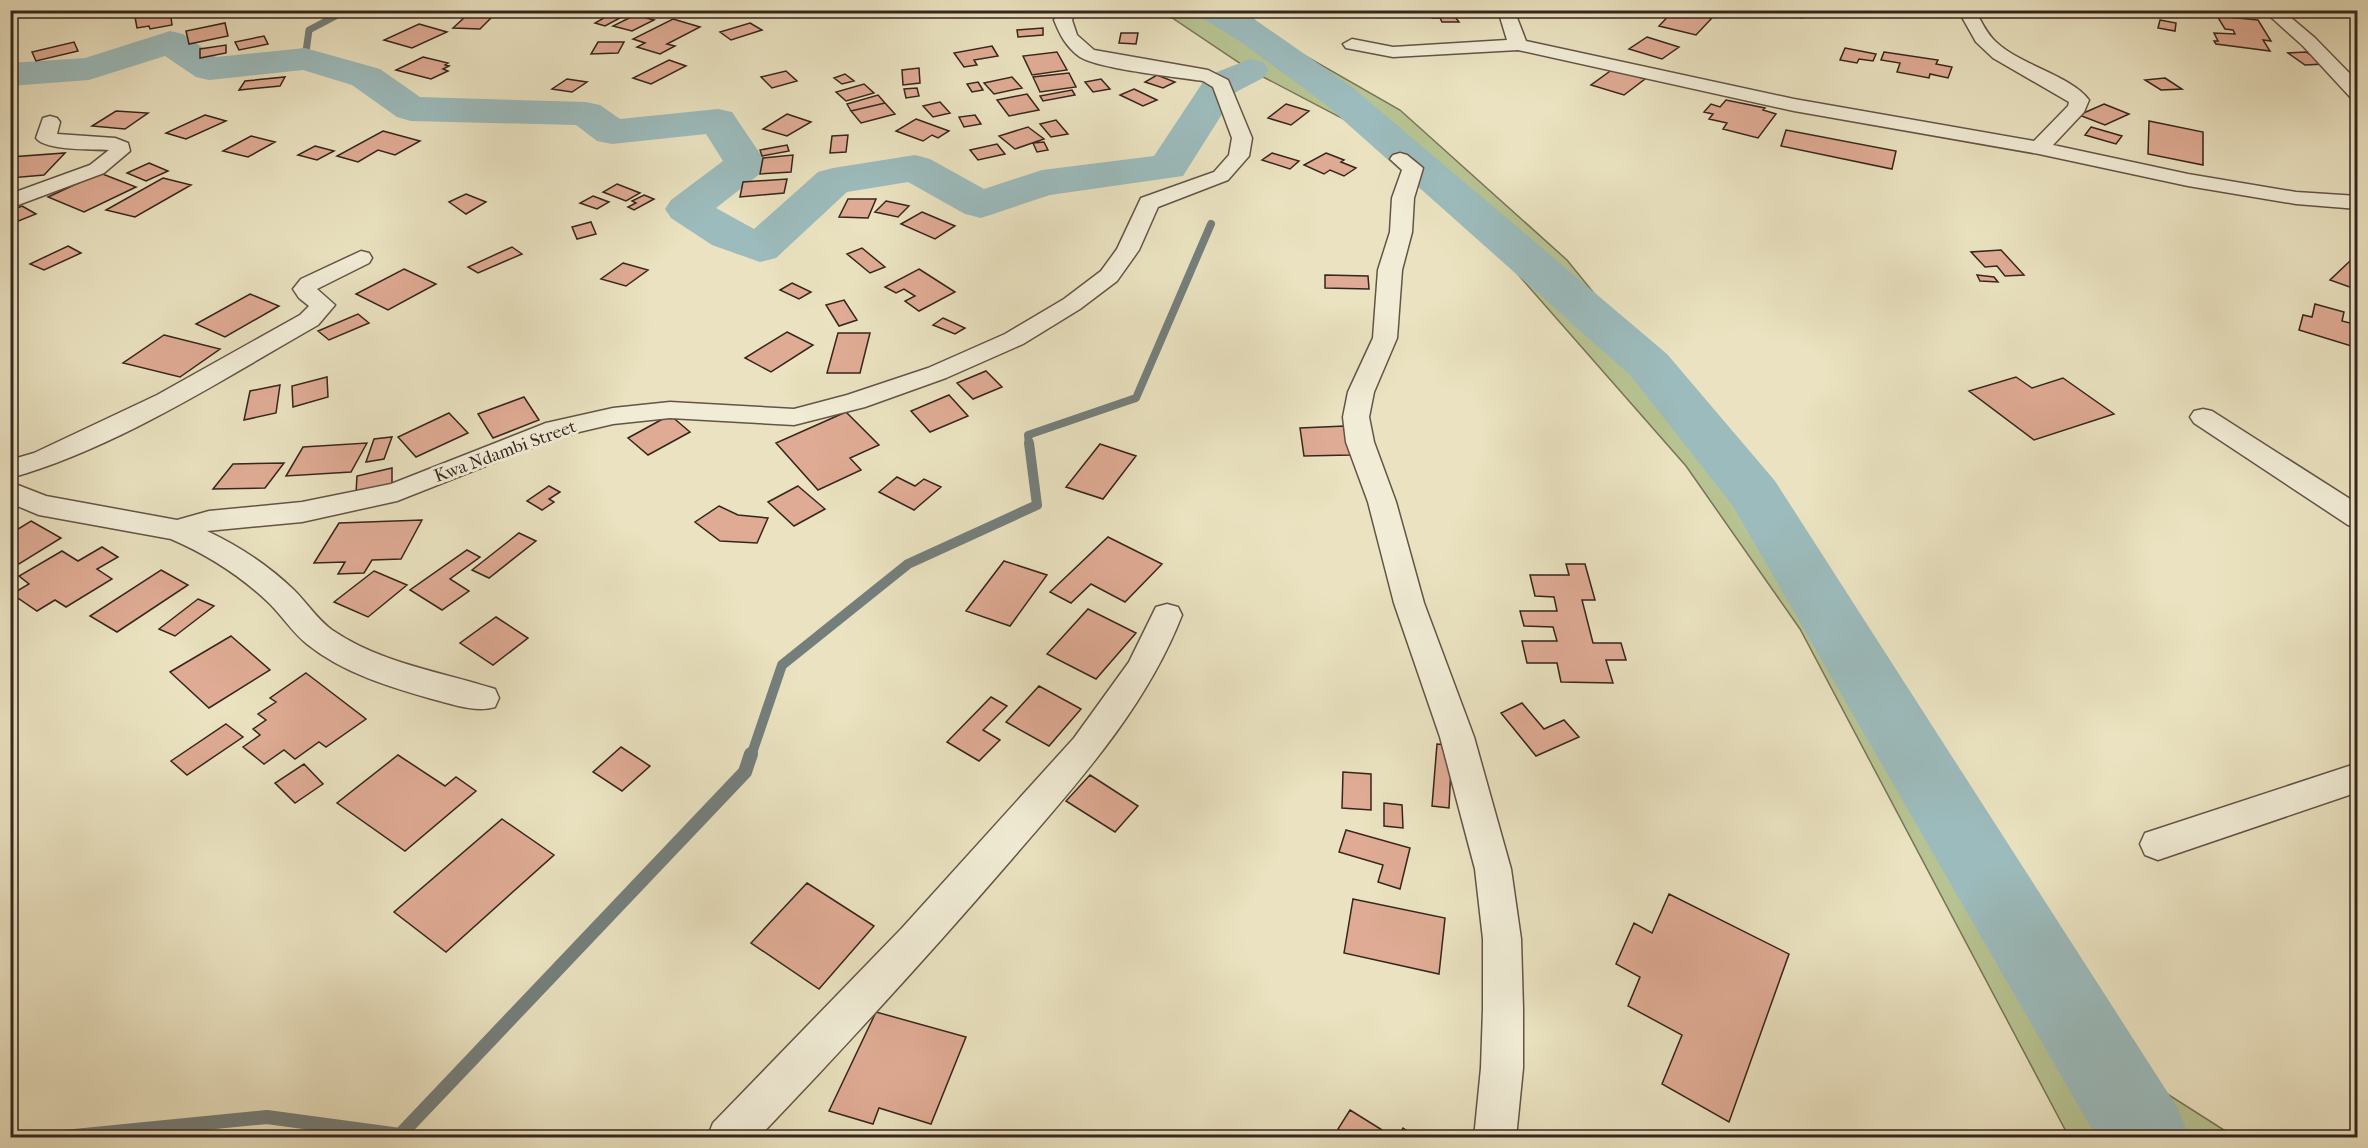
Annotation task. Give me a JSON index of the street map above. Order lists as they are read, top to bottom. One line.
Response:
{"streets":{"street":["Kwa Ndambi Street"]}}
